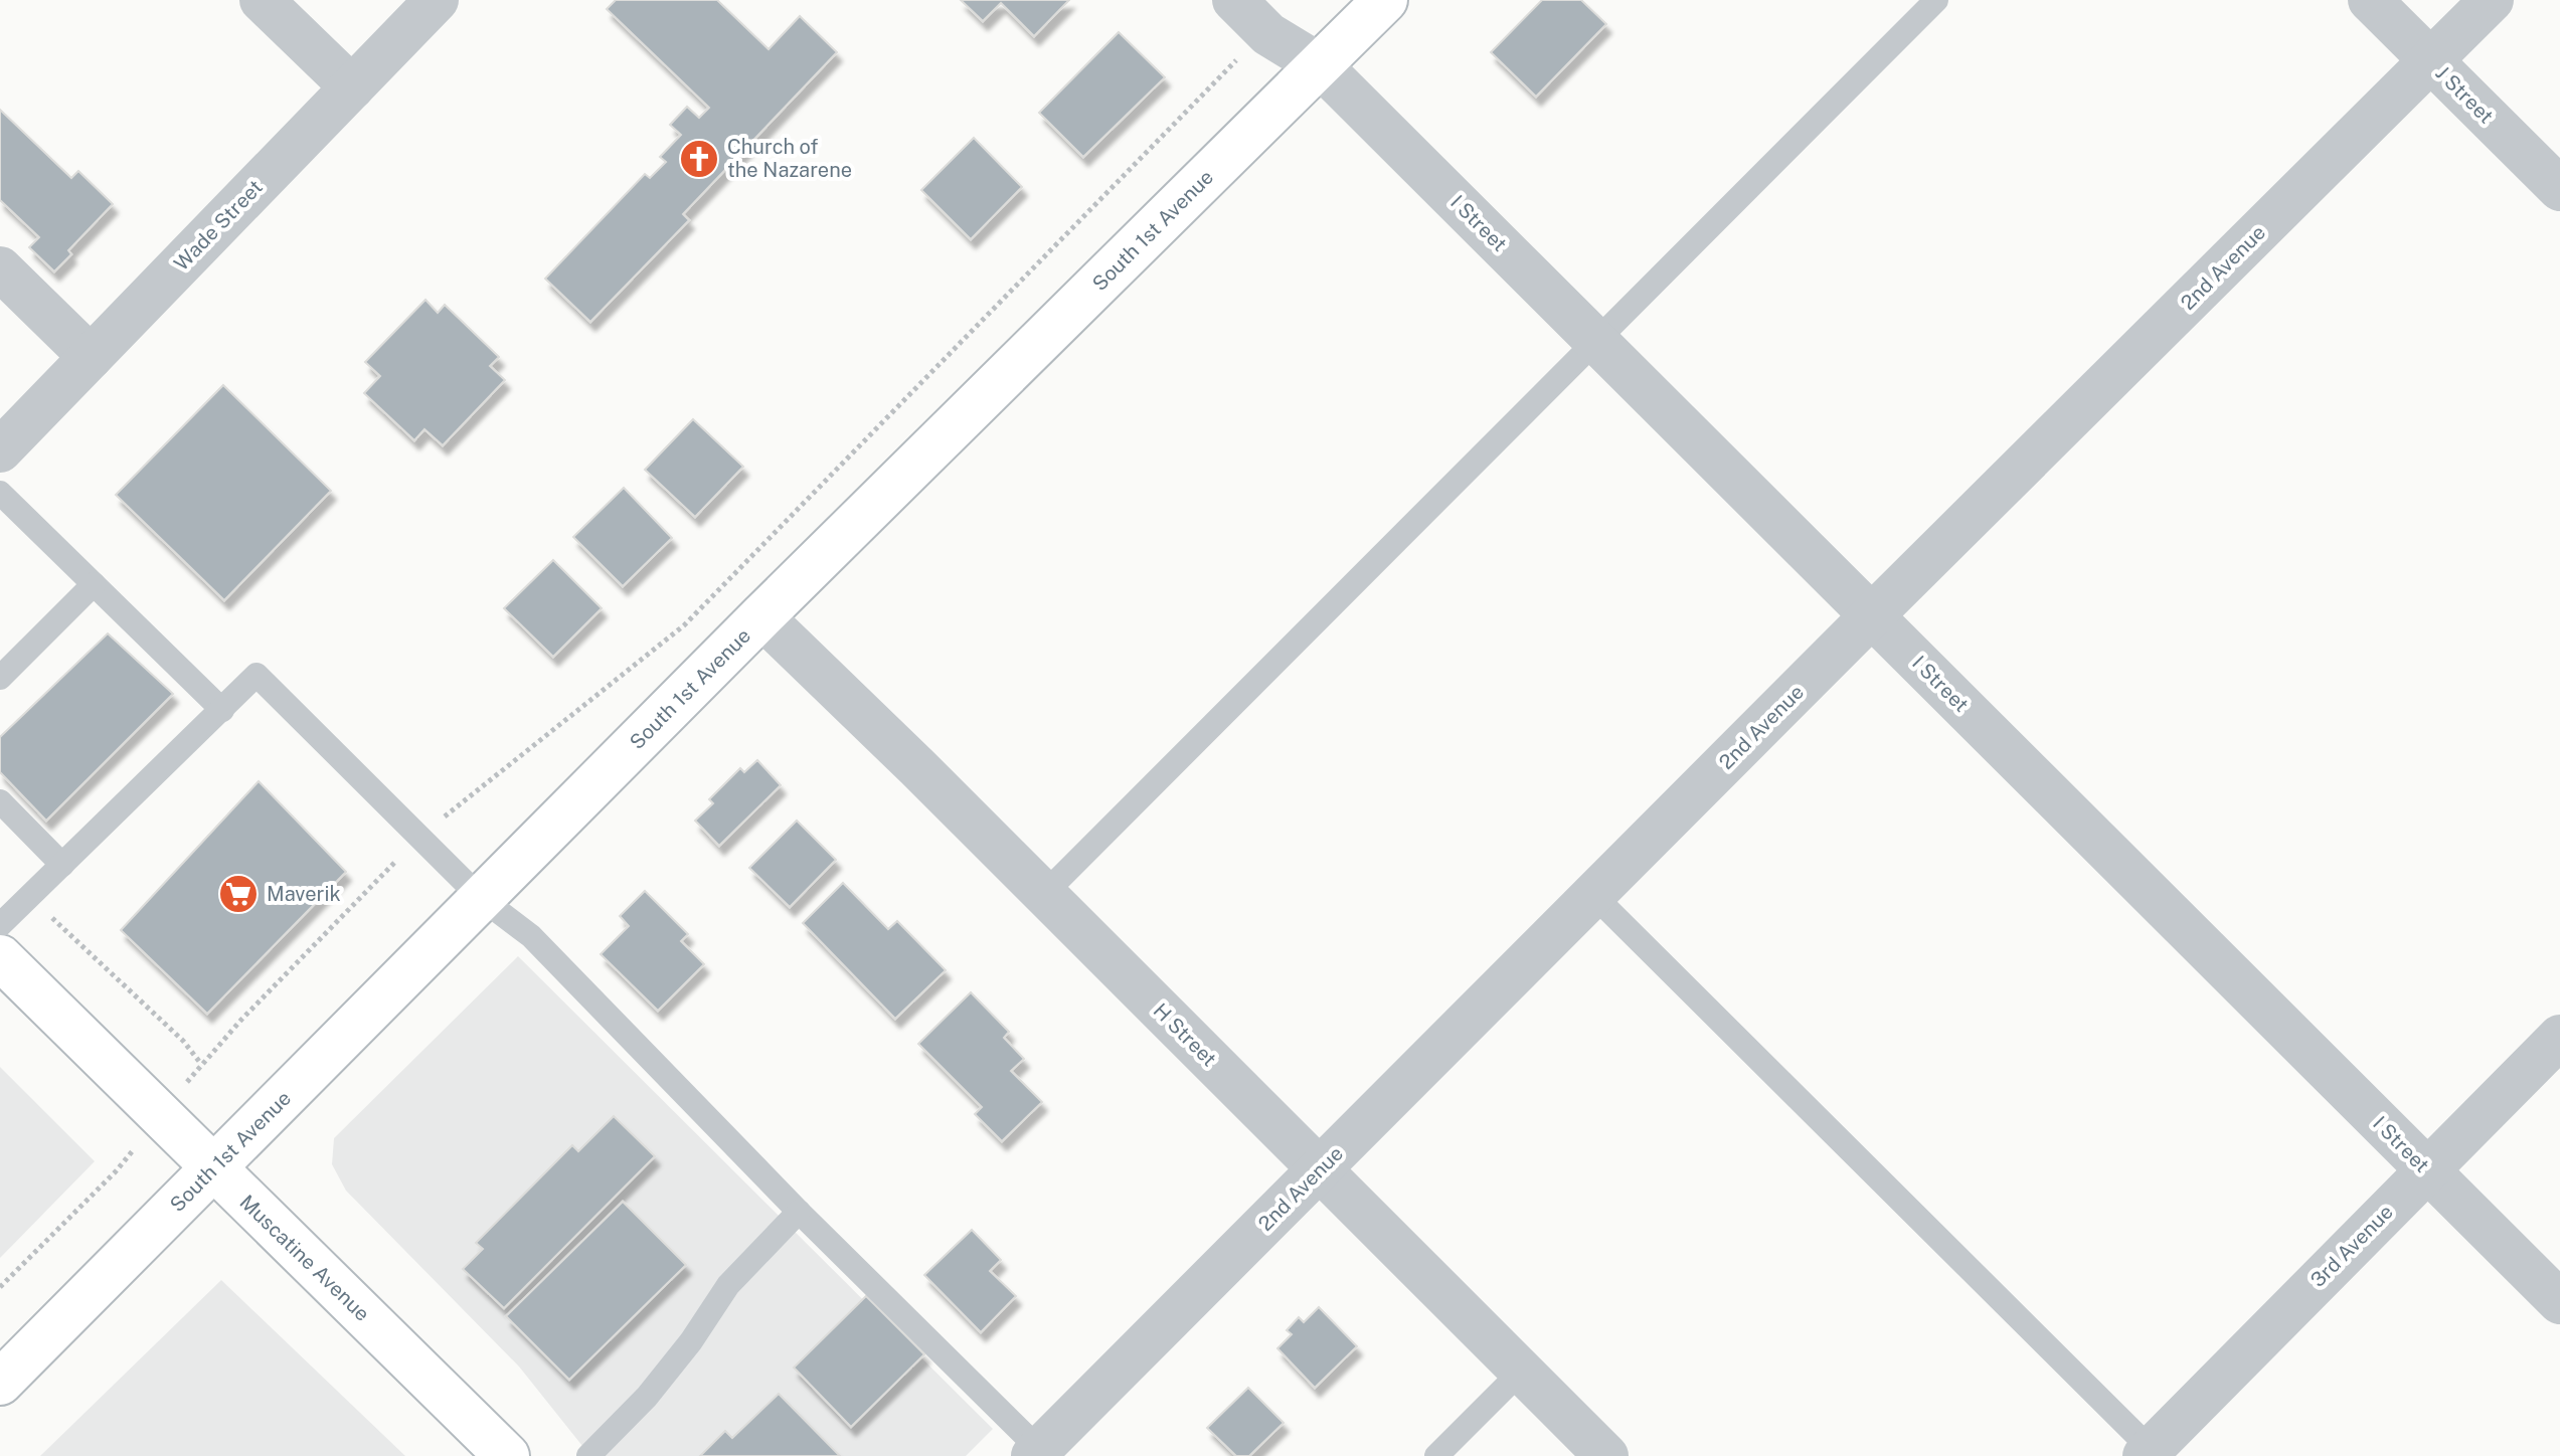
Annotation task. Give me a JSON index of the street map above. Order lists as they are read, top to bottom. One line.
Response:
{"streets":{"main road":["South 1st Avenue","Muscatine Avenue"],"street":["J Street","I Street","Wade Street","2nd Avenue","H Street","3rd Avenue"]},"crossings":[["J Street","2nd Avenue"],["I Street","South 1st Avenue"],["I Street","2nd Avenue"],["I Street","3rd Avenue"],["South 1st Avenue","H Street"],["South 1st Avenue","Muscatine Avenue"],["2nd Avenue","H Street"]],"places":{"church":["Church of the Nazarene"],"supermarket":["Maverik"]}}
